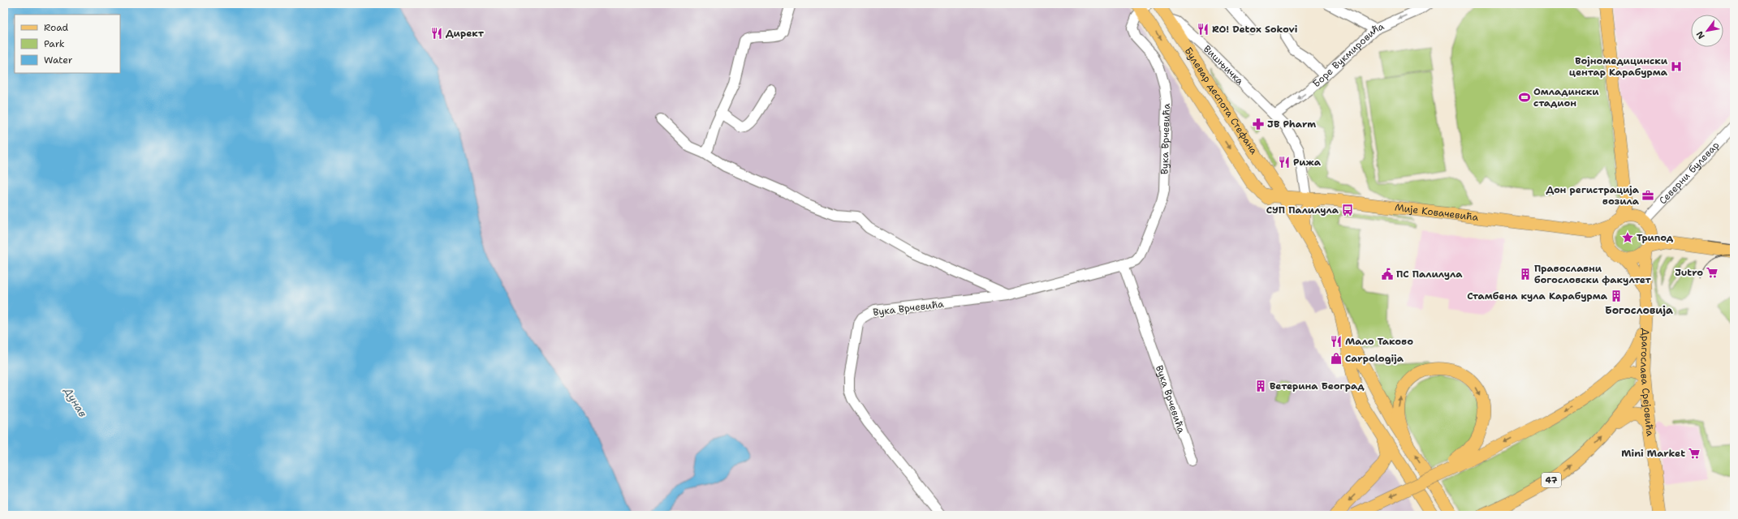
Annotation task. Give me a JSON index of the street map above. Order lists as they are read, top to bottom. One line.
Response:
{"streets":{"main road":["Булевар деспота Стефана","Мије Ковачевића","Драгослава Срејовића","47"],"street":["Боре Вукмировића","Вишњичка","Вука Врчевића","Северни булевар"]},"crossings":[["Боре Вукмировића","Вишњичка"],["Вишњичка","Булевар деспота Стефана"],["Булевар деспота Стефана","Вука Врчевића"],["Булевар деспота Стефана","Мије Ковачевића"],["Северни булевар","Мије Ковачевића"],["Северни булевар","Драгослава Срејовића"],["Мије Ковачевића","Драгослава Срејовића"],["Драгослава Срејовића","47"]],"one_way":["Боре Вукмировића"],"districts":["Богословија"],"water":["Дунав"],"places":{"restaurant":["RO! Detox Sokovi","Директ","Рижа","Мало Таково"],"hospital":["Војномедицински центар Карабурма"],"sports":["Омладински стадион"],"pharmacy":["JB Pharm"],"office":["Дон регистрација возила"],"bus stop":["СУП Палилула"],"place":["Трипод"],"supermarket":["Jutro","Mini Market"],"public building":["ПС Палилула"],"building":["Православни богословски факултет","Стамбена кула Карабурма","Ветерина Београд"],"shop":["Carpologija"]},"legend":["Road","Park","Water"],"north":"bottom left"}
